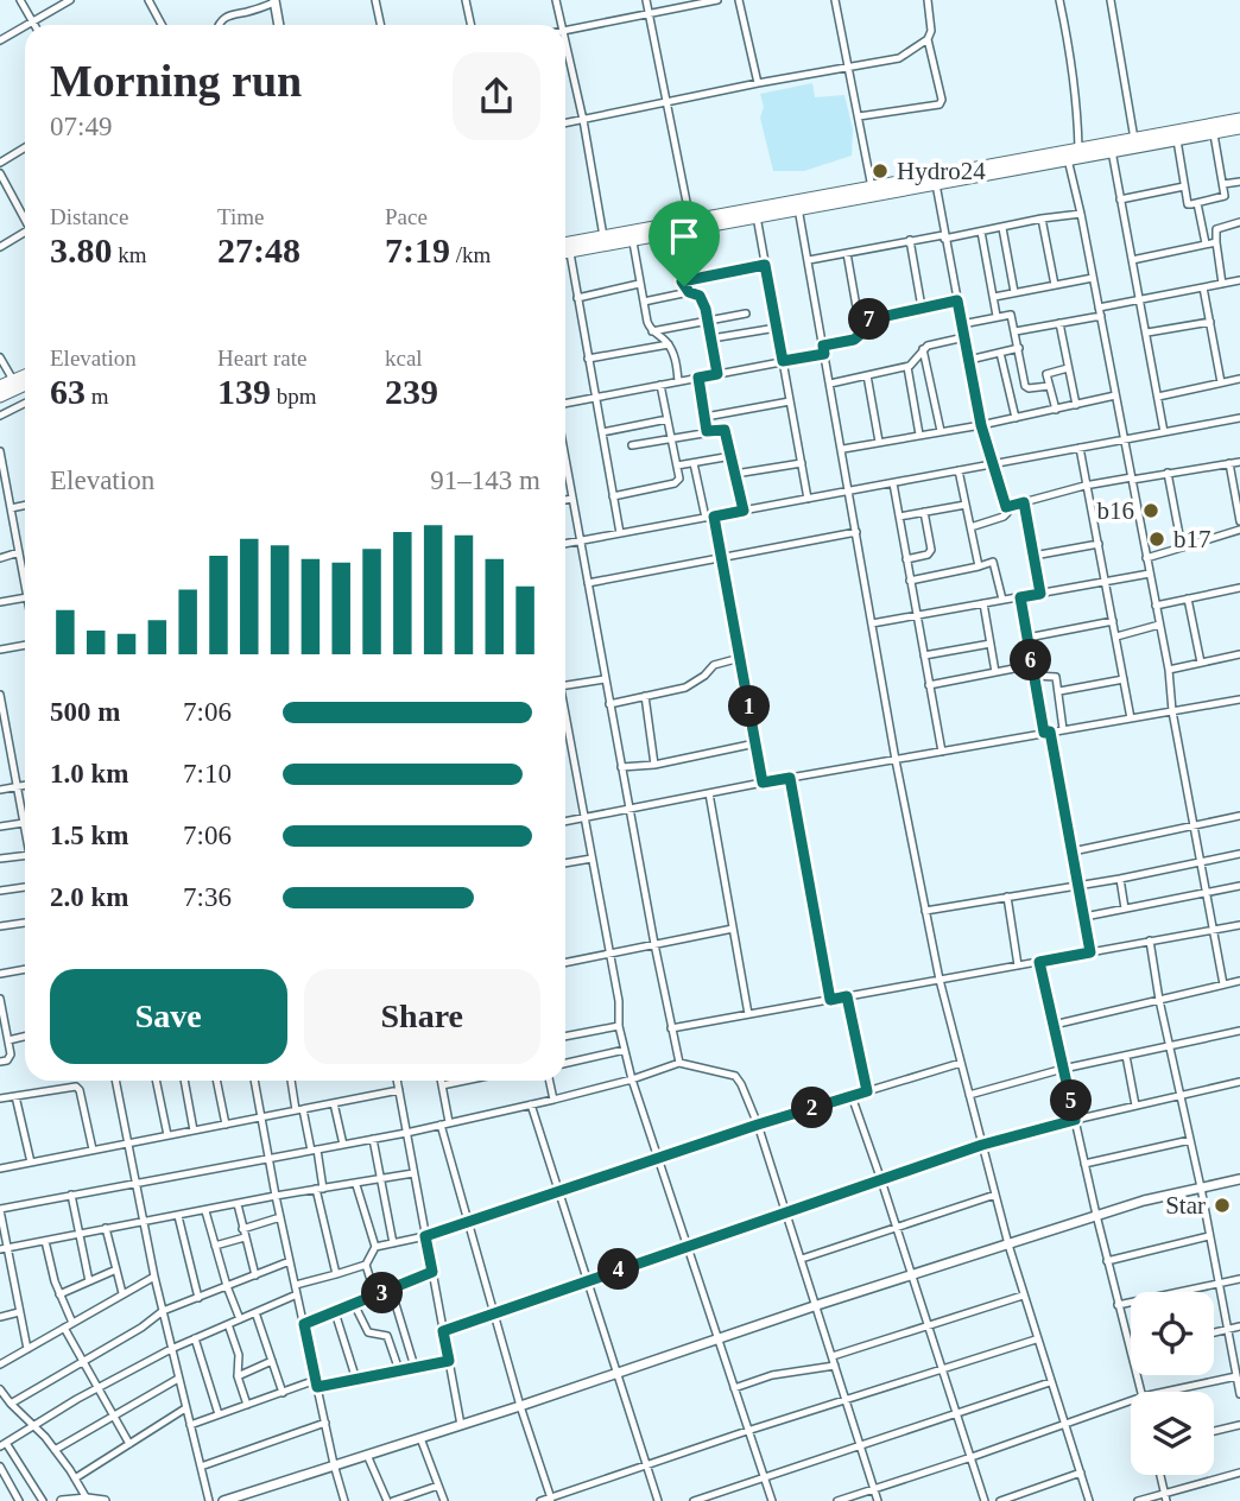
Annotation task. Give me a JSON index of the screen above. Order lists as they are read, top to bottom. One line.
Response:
{"places":["Hydro24","b16","b17","Star"],"page":{"heading":["Morning run","07:49"],"stats":[["Distance","3.80 km"],["Time","27:48"],["Pace","7:19 /km"],["Elevation","63 m"],["Heart rate","139 bpm"],["kcal","239"]],"pins":["7","6","1","5","2","4","3"],"chart":["Elevation","91–143 m"],"list":[{"name":"500 m","note":"7:06"},{"name":"1.0 km","note":"7:10"},{"name":"1.5 km","note":"7:06"},{"name":"2.0 km","note":"7:36"}],"buttons":["Save","Share"]}}
